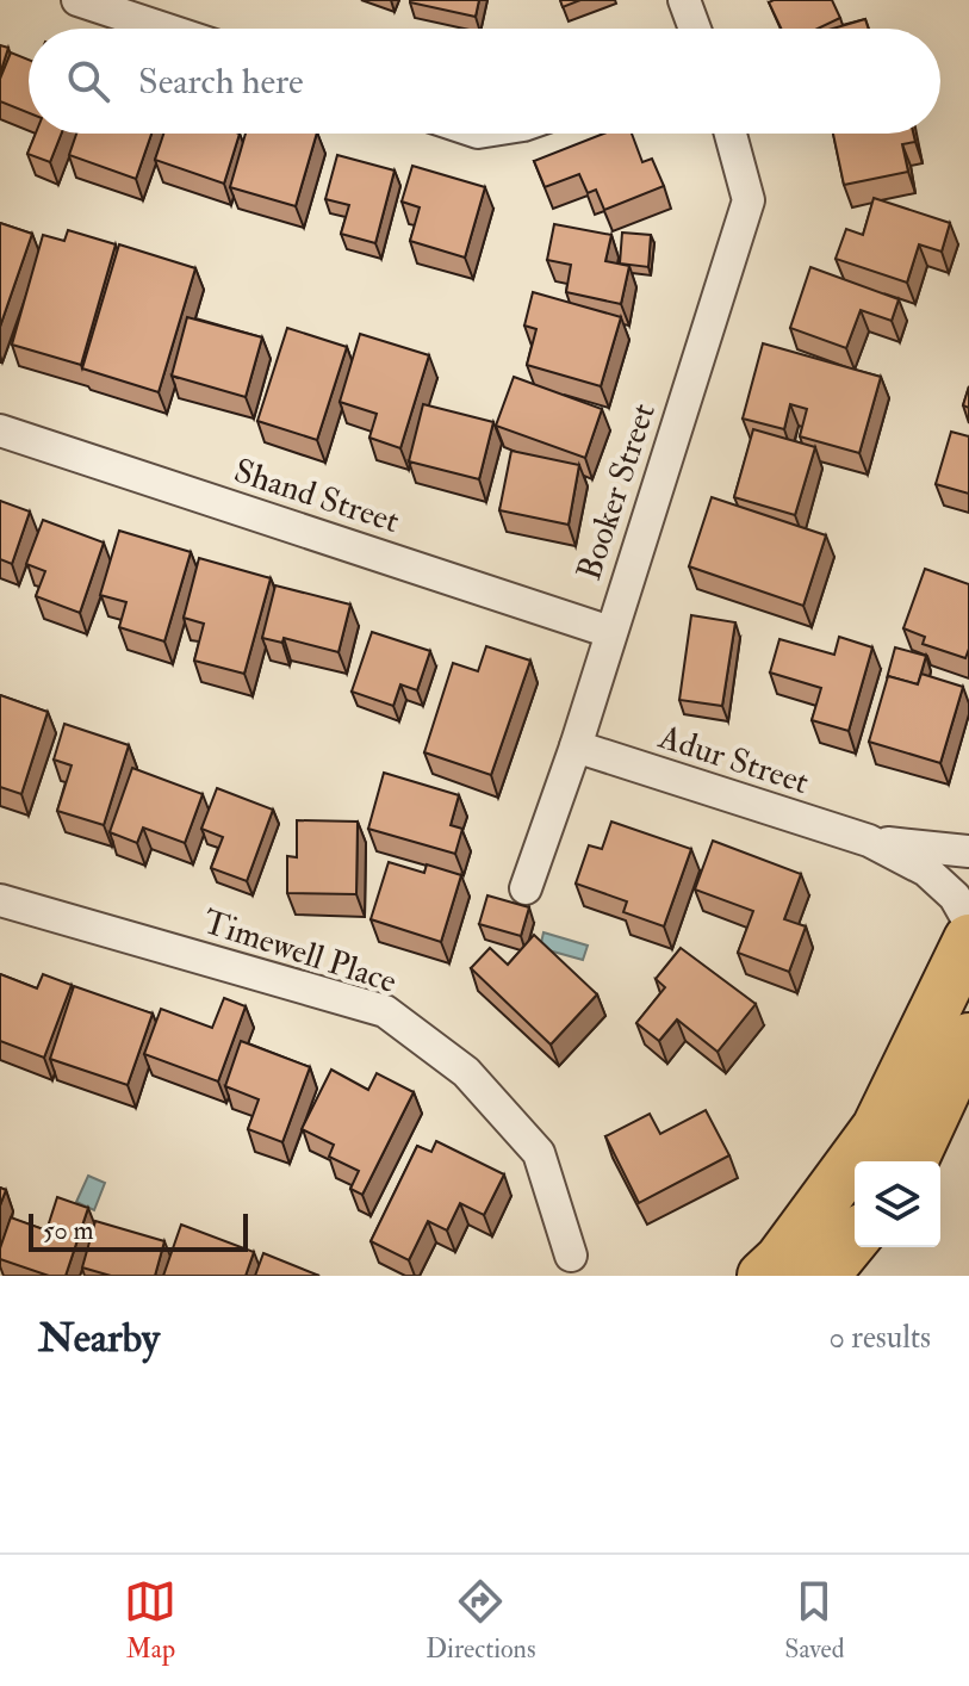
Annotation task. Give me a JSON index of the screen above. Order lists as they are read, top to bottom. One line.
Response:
{"streets":{"street":["Booker Street","Shand Street","Adur Street","Timewell Place"]},"crossings":[["Booker Street","Shand Street"],["Booker Street","Adur Street"]],"scale_bar":"50 m","page":{"search":"Search here","scale":"50 m","heading":["Nearby","0 results"],"nav":["Map","Directions","Saved"]}}
